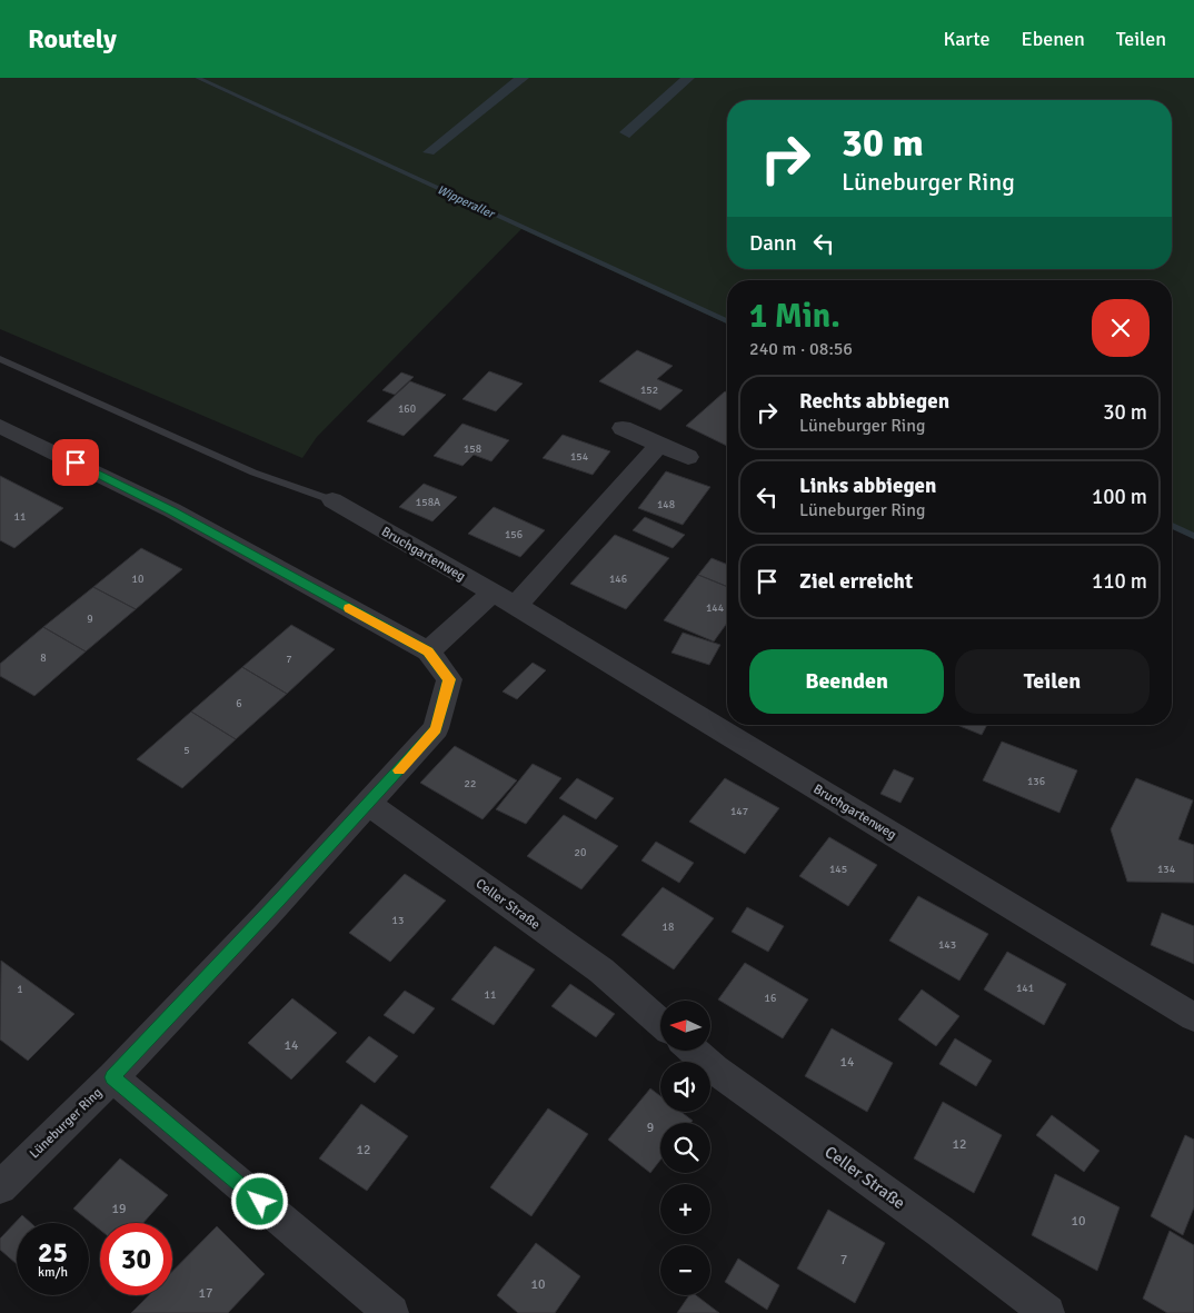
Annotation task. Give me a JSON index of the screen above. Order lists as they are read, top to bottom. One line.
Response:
{"streets":{"street":["Bruchgartenweg","Celler Straße","Lüneburger Ring"]},"crossings":[["Celler Straße","Lüneburger Ring"]],"water":["Wipperaller"],"house_numbers":["152","160","158","154","158A","148","11","156","10","146","144","9","8","7","6","5","136","22","147","20","145","134","13","18","143","141","1","11","16","14","14","9","12","12","19","10","7","10","17"],"north":"left","page":{"header":"Routely","nav":["Karte","Ebenen","Teilen"],"turn":["30 m","Lüneburger Ring"],"then":"Dann","heading":["1 Min.","240 m · 08:56"],"list":[{"name":"Rechts abbiegen","note":"Lüneburger Ring","value":"30 m"},{"name":"Links abbiegen","note":"Lüneburger Ring","value":"100 m"},{"name":"Ziel erreicht","value":"110 m"}],"buttons":["Beenden","Teilen"],"map_buttons":["+","−"],"speed":"25 km/h","limit":"30"}}
